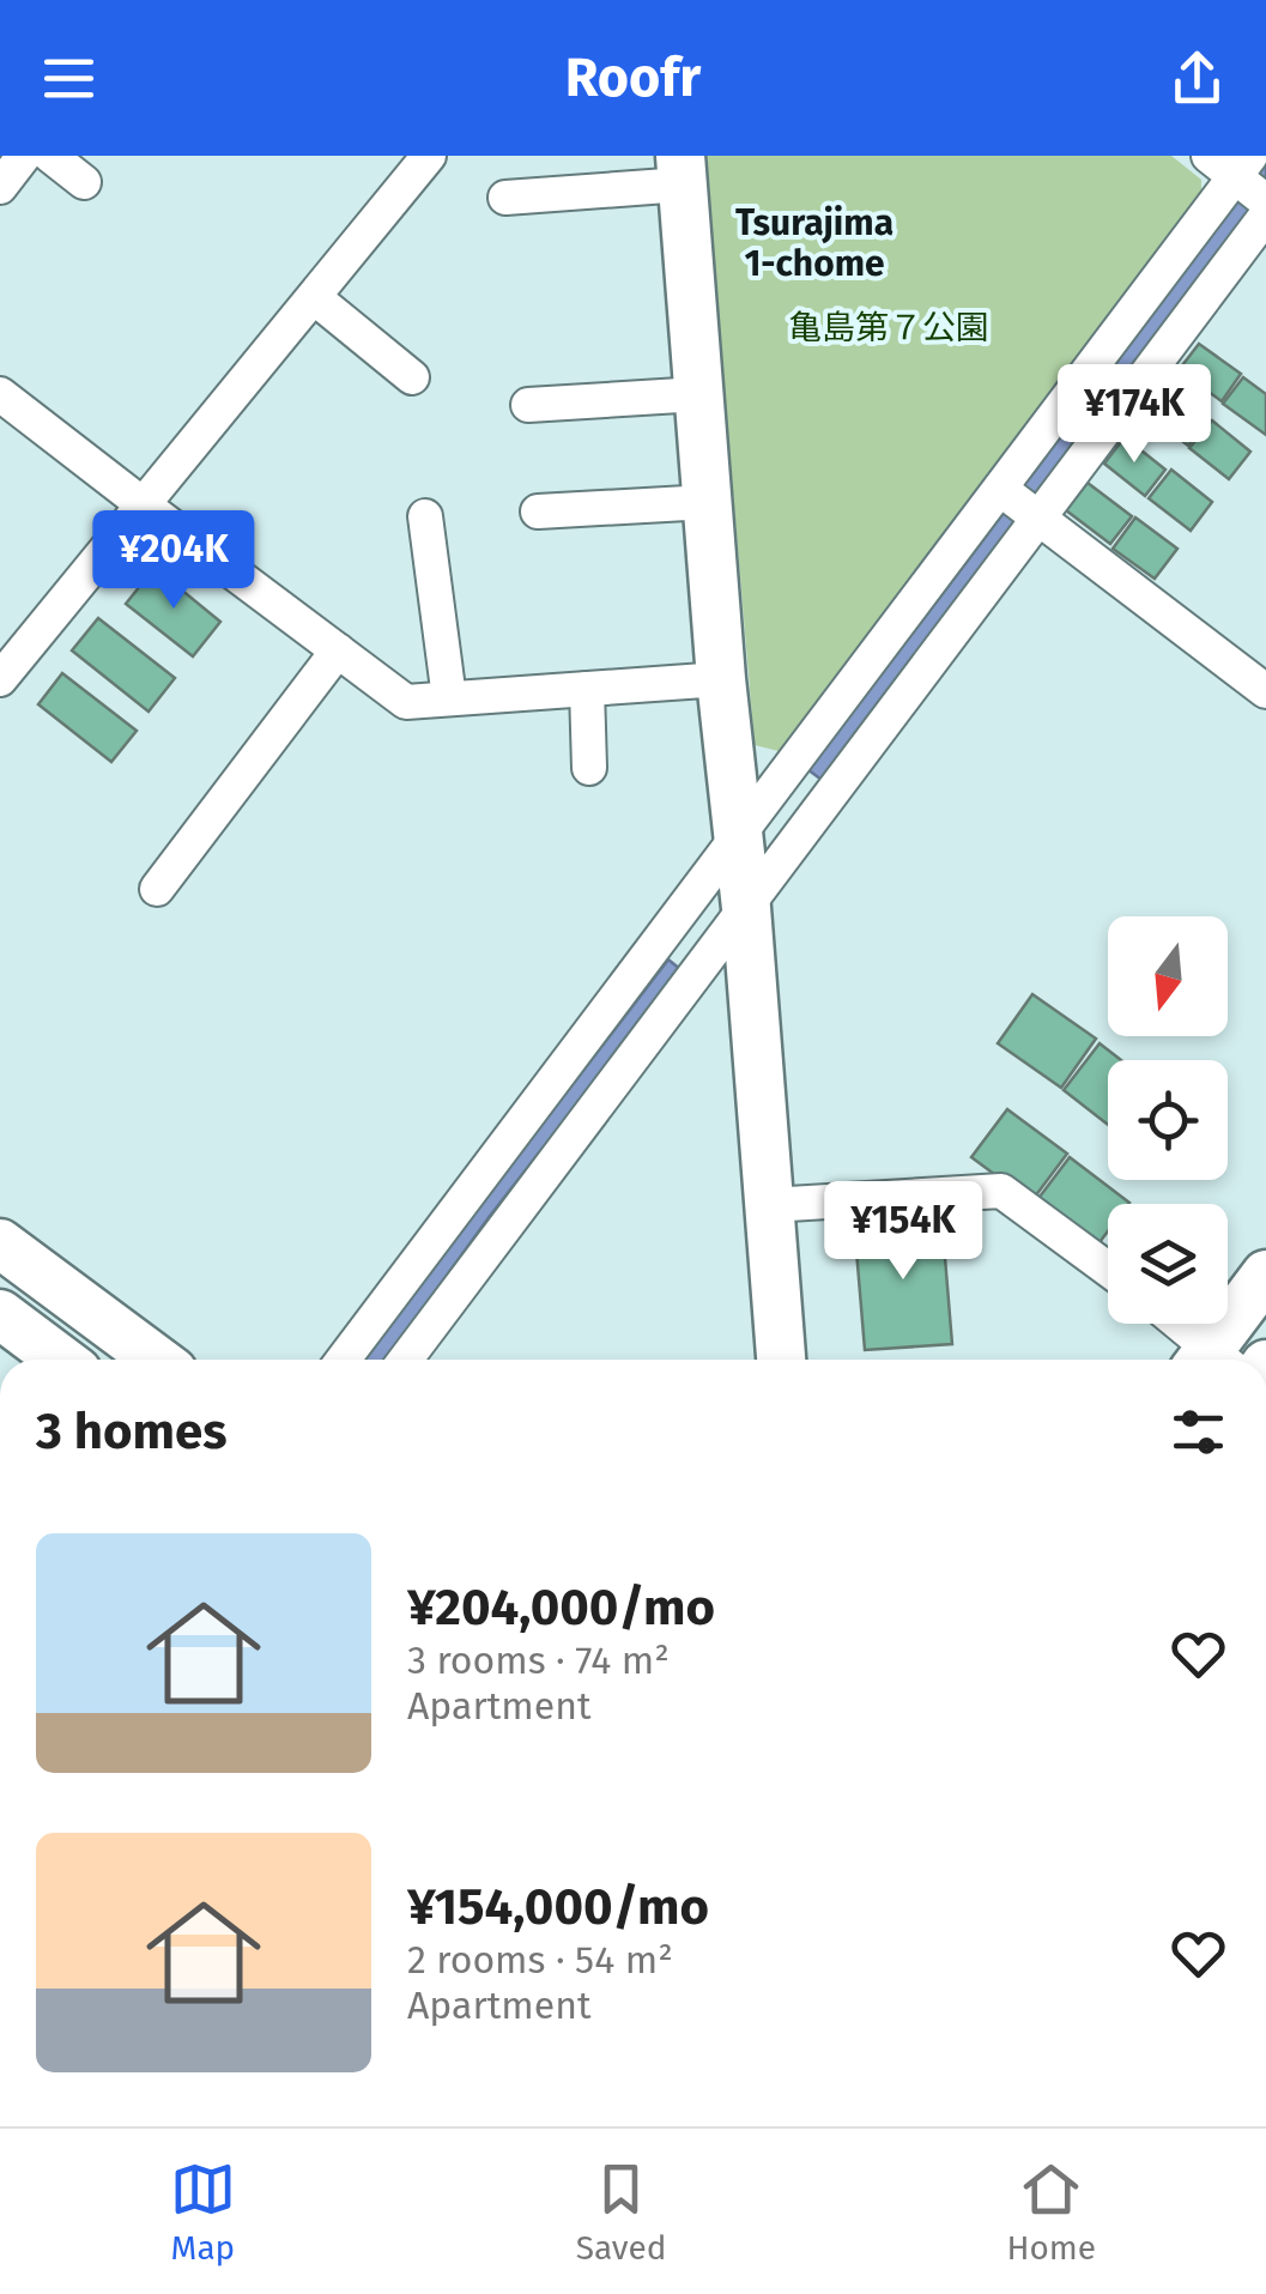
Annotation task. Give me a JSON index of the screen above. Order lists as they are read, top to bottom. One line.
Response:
{"districts":["Tsurajima 1-chome"],"parks":["亀島第７公園"],"north":"bottom","page":{"header":"Roofr","price":["¥174K","¥204K","¥154K"],"heading":"3 homes","list":[{"name":"¥204,000/mo","note":"3 rooms · 74 m² · Apartment"},{"name":"¥154,000/mo","note":"2 rooms · 54 m² · Apartment"}],"tabs":["Map","Saved","Home"]}}
